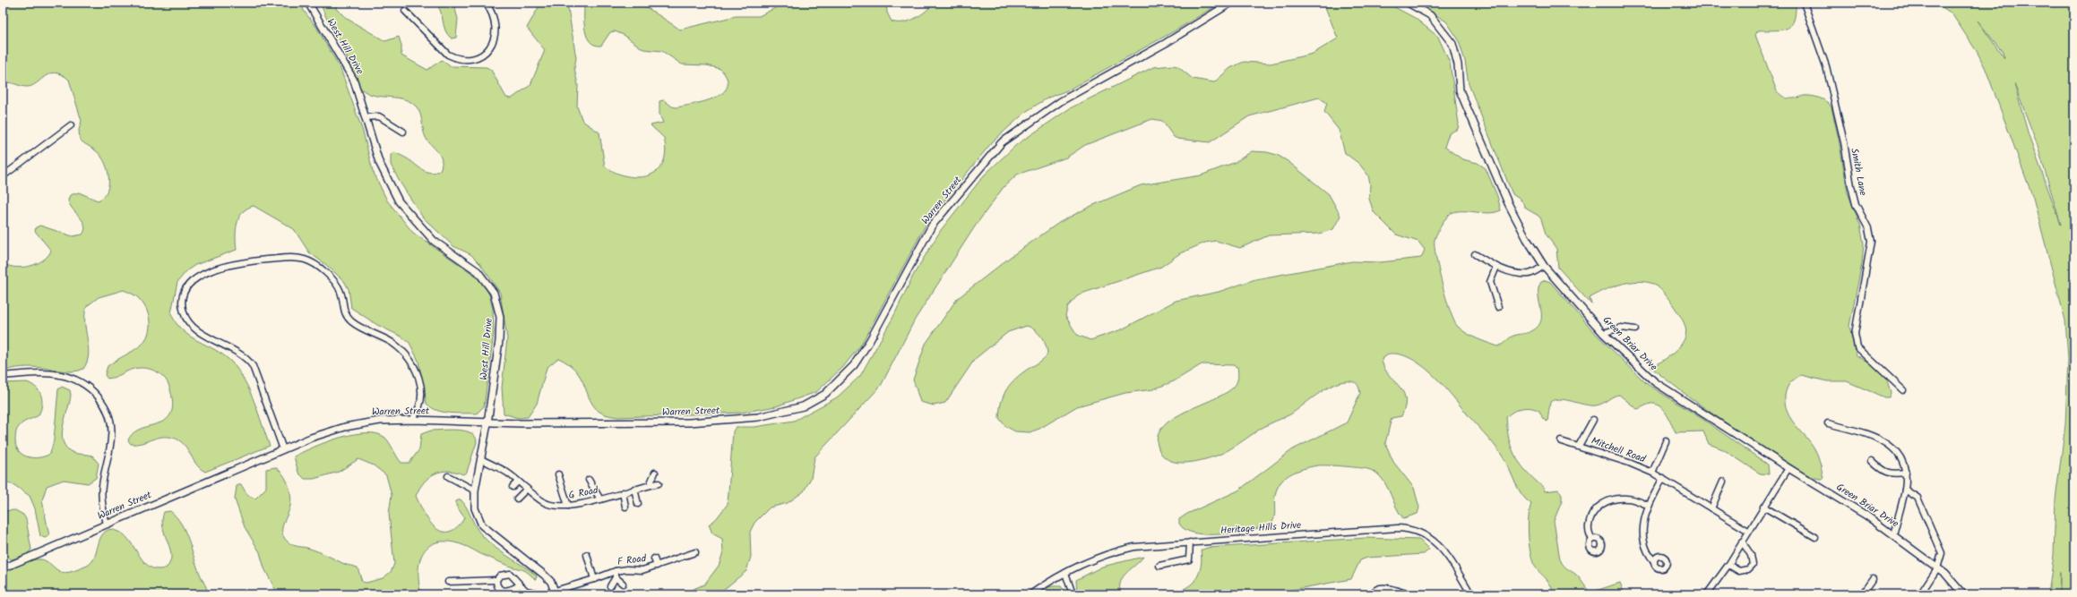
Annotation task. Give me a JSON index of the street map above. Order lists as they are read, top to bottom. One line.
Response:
{"streets":{"street":["West Hill Drive","Smith Lane","Warren Street","Green Briar Drive","Mitchell Road","G Road","Heritage Hills Drive","F Road"]},"crossings":[["West Hill Drive","Warren Street"],["West Hill Drive","G Road"],["West Hill Drive","F Road"]]}
